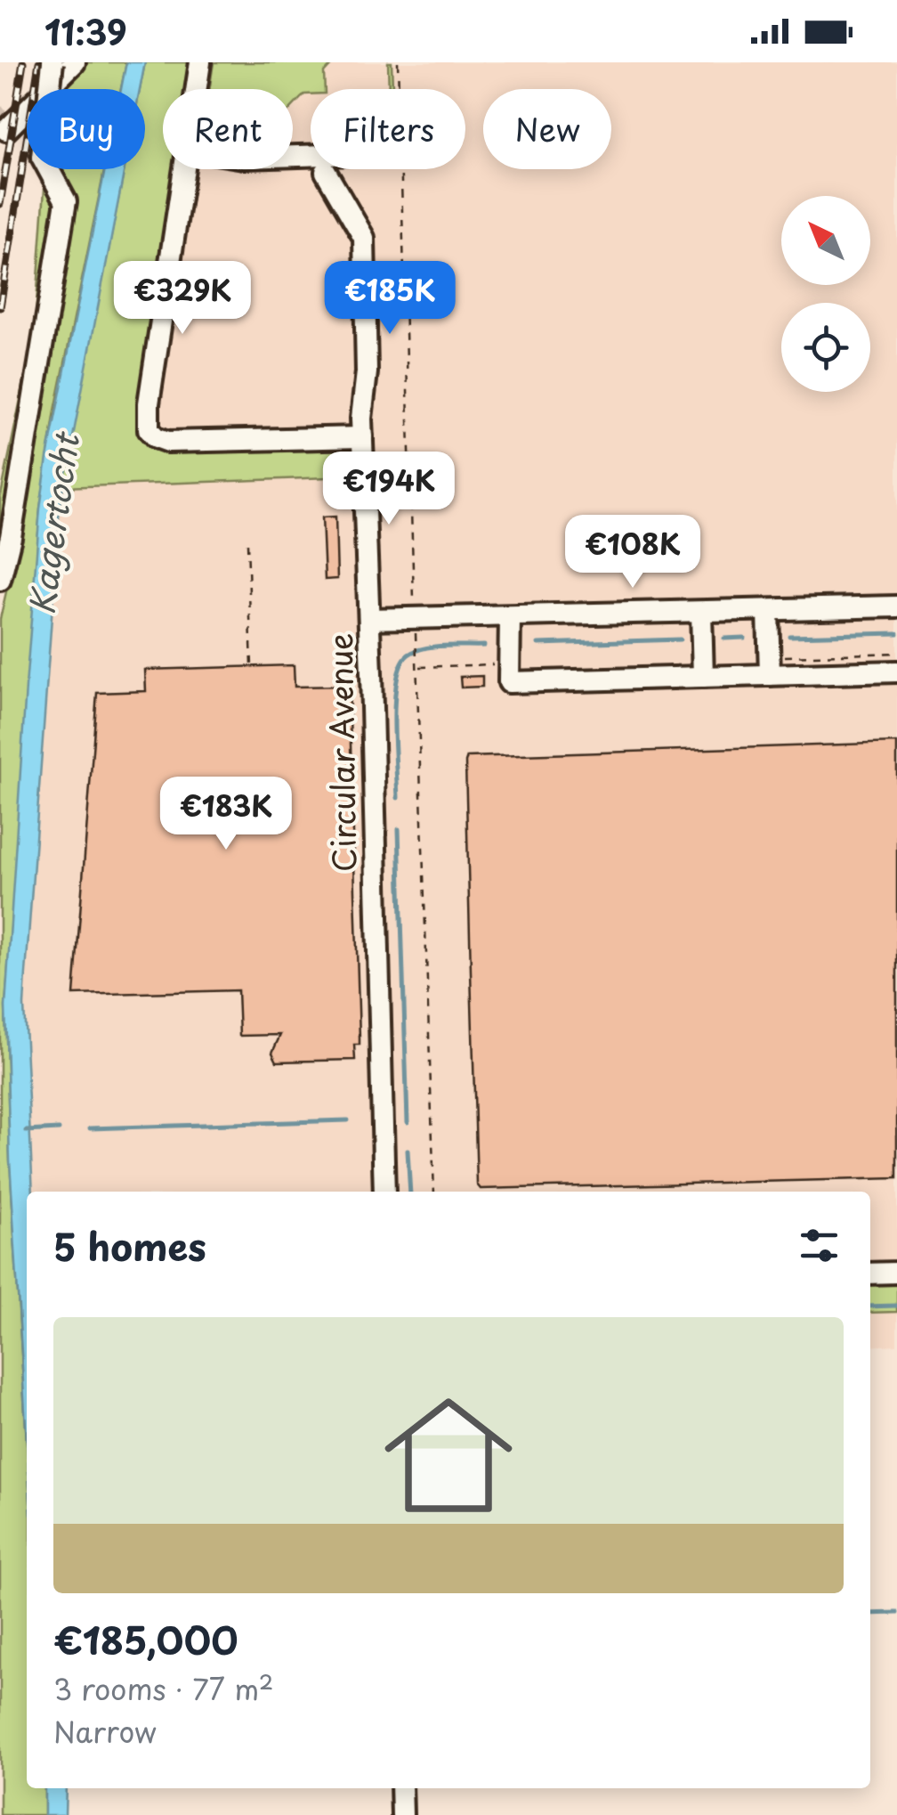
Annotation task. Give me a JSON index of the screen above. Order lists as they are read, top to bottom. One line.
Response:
{"streets":{"street":["Circular Avenue"]},"water":["Kagertocht"],"north":"top left","page":{"status":"11:39","chip":["Buy","Rent","Filters","New"],"price":["€329K","€185K","€194K","€108K","€183K"],"heading":"5 homes","list":[{"name":"€185,000","note":"3 rooms · 77 m² · Narrow"}]}}
